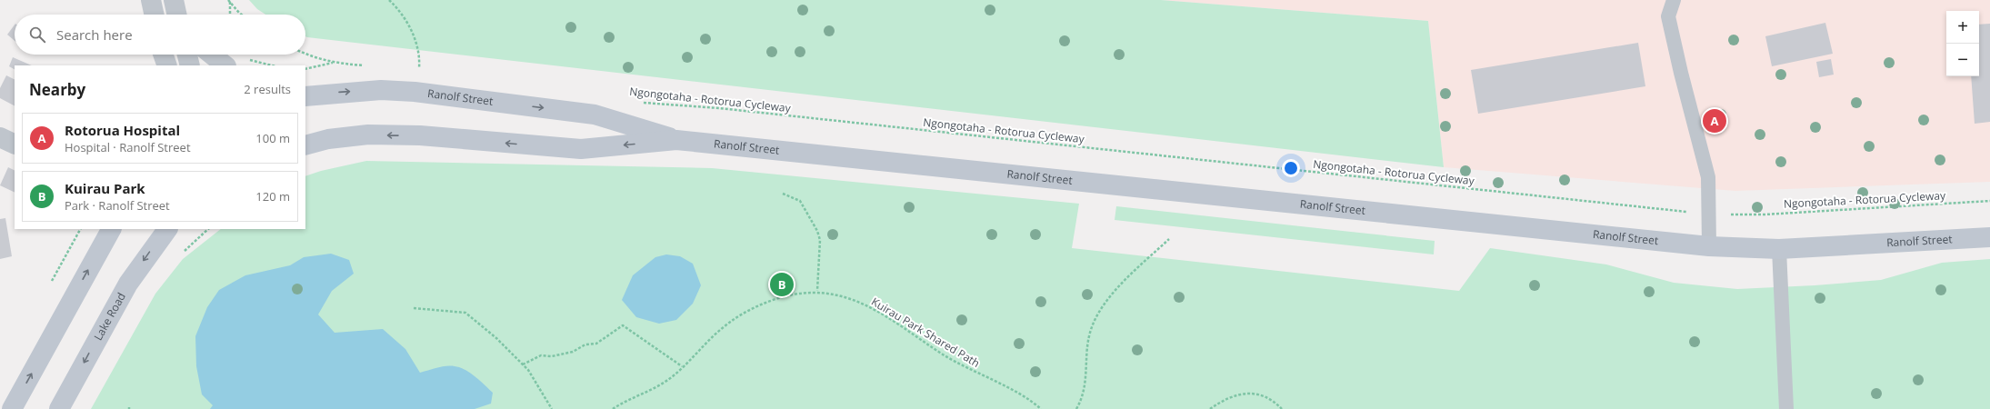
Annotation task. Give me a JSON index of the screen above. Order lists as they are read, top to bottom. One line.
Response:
{"streets":{"main road":["Ranolf Street","Lake Road"],"path":["Ngongotaha - Rotorua Cycleway","Kuirau Park Shared Path"]},"page":{"map_buttons":["+","−"],"search":"Search here","heading":["Nearby","2 results"],"pins":["A","B"],"list":[{"mark":"A","name":"Rotorua Hospital","note":"Hospital · Ranolf Street","value":"100 m"},{"mark":"B","name":"Kuirau Park","note":"Park · Ranolf Street","value":"120 m"}]}}
